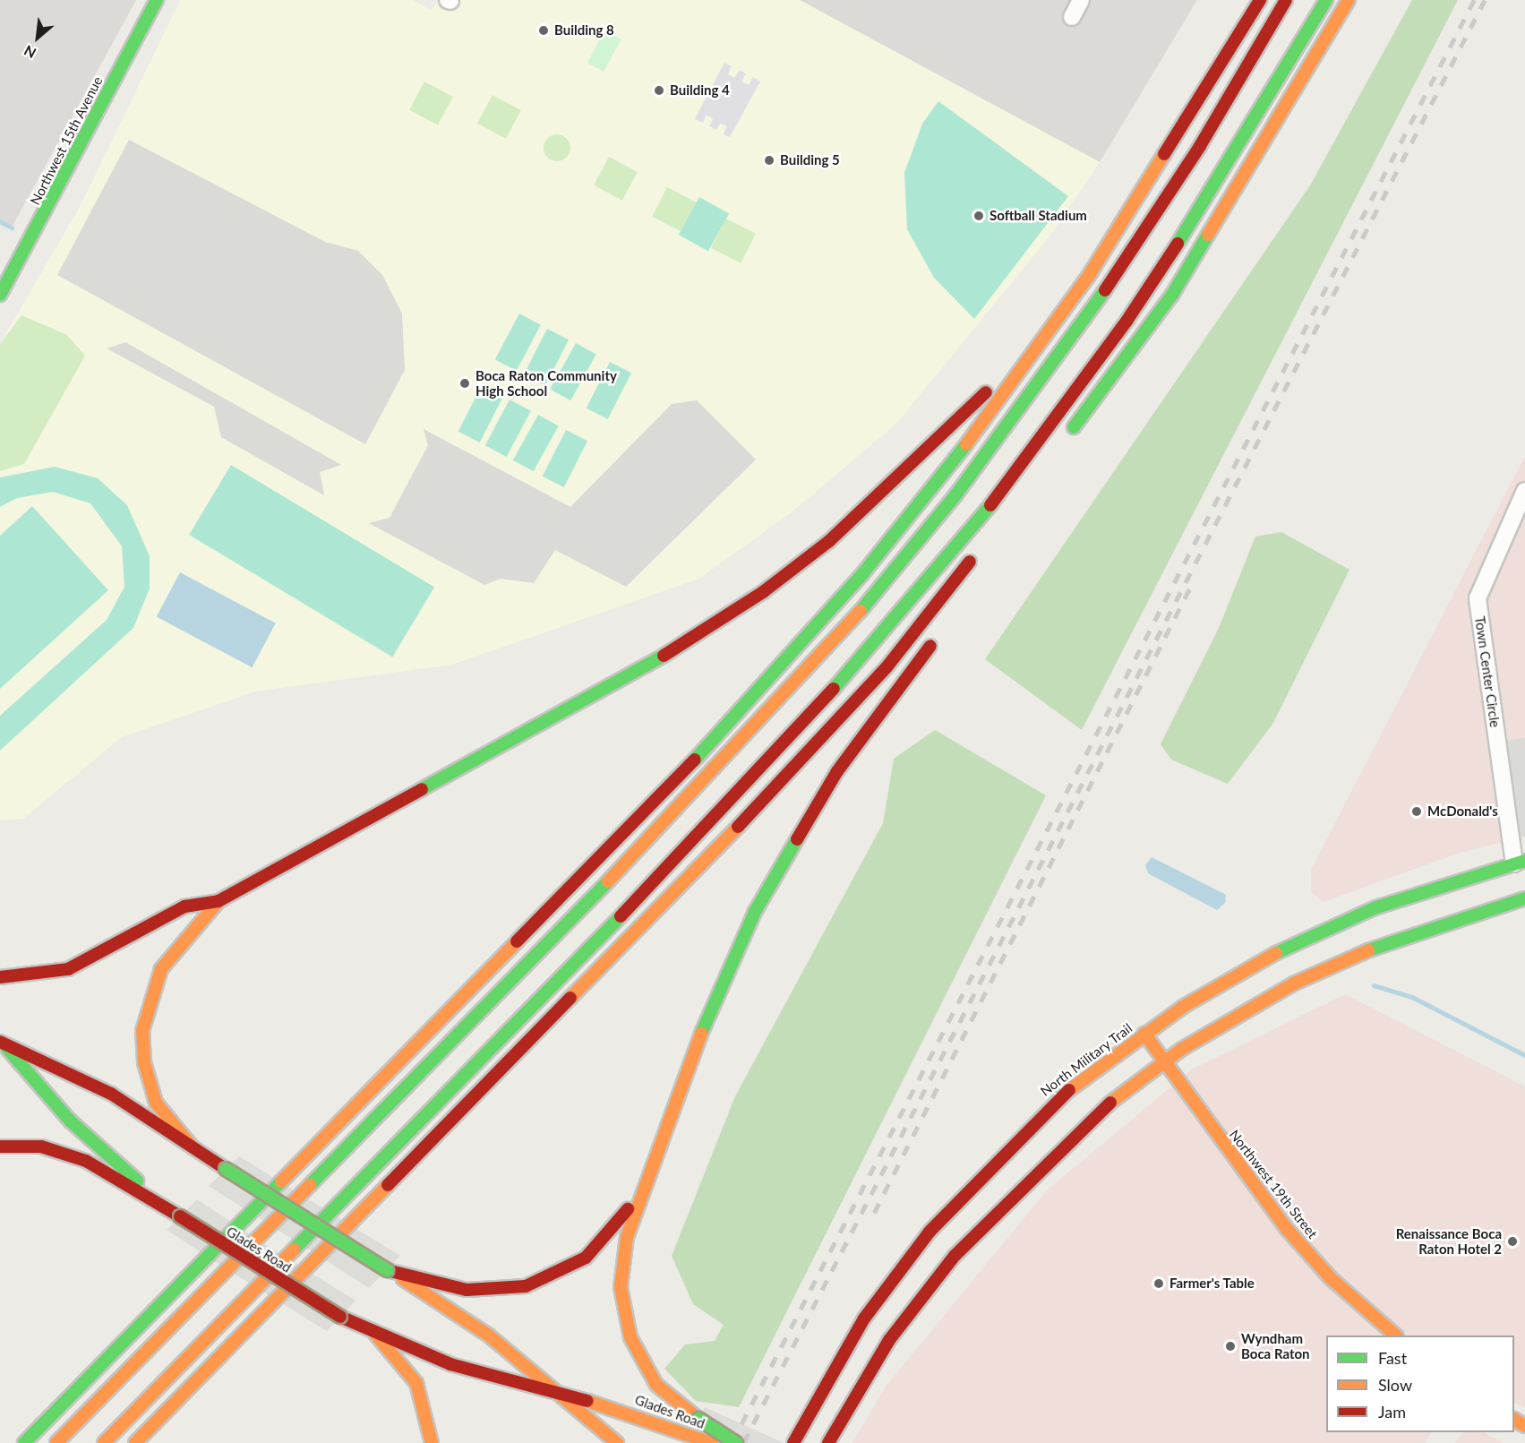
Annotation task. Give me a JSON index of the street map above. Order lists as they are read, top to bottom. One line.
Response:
{"streets":{"main road":["Northwest 15th Avenue","North Military Trail","Northwest 19th Street","Glades Road"],"street":["Town Center Circle"]},"crossings":[["Town Center Circle","North Military Trail"],["North Military Trail","Northwest 19th Street"]],"places":["Building 8","Building 4","Building 5","Softball Stadium","Boca Raton Community High School","McDonald's","Renaissance Boca Raton Hotel 2","Farmer's Table","Wyndham Boca Raton"],"legend":["Fast","Slow","Jam"],"north":"bottom left"}
